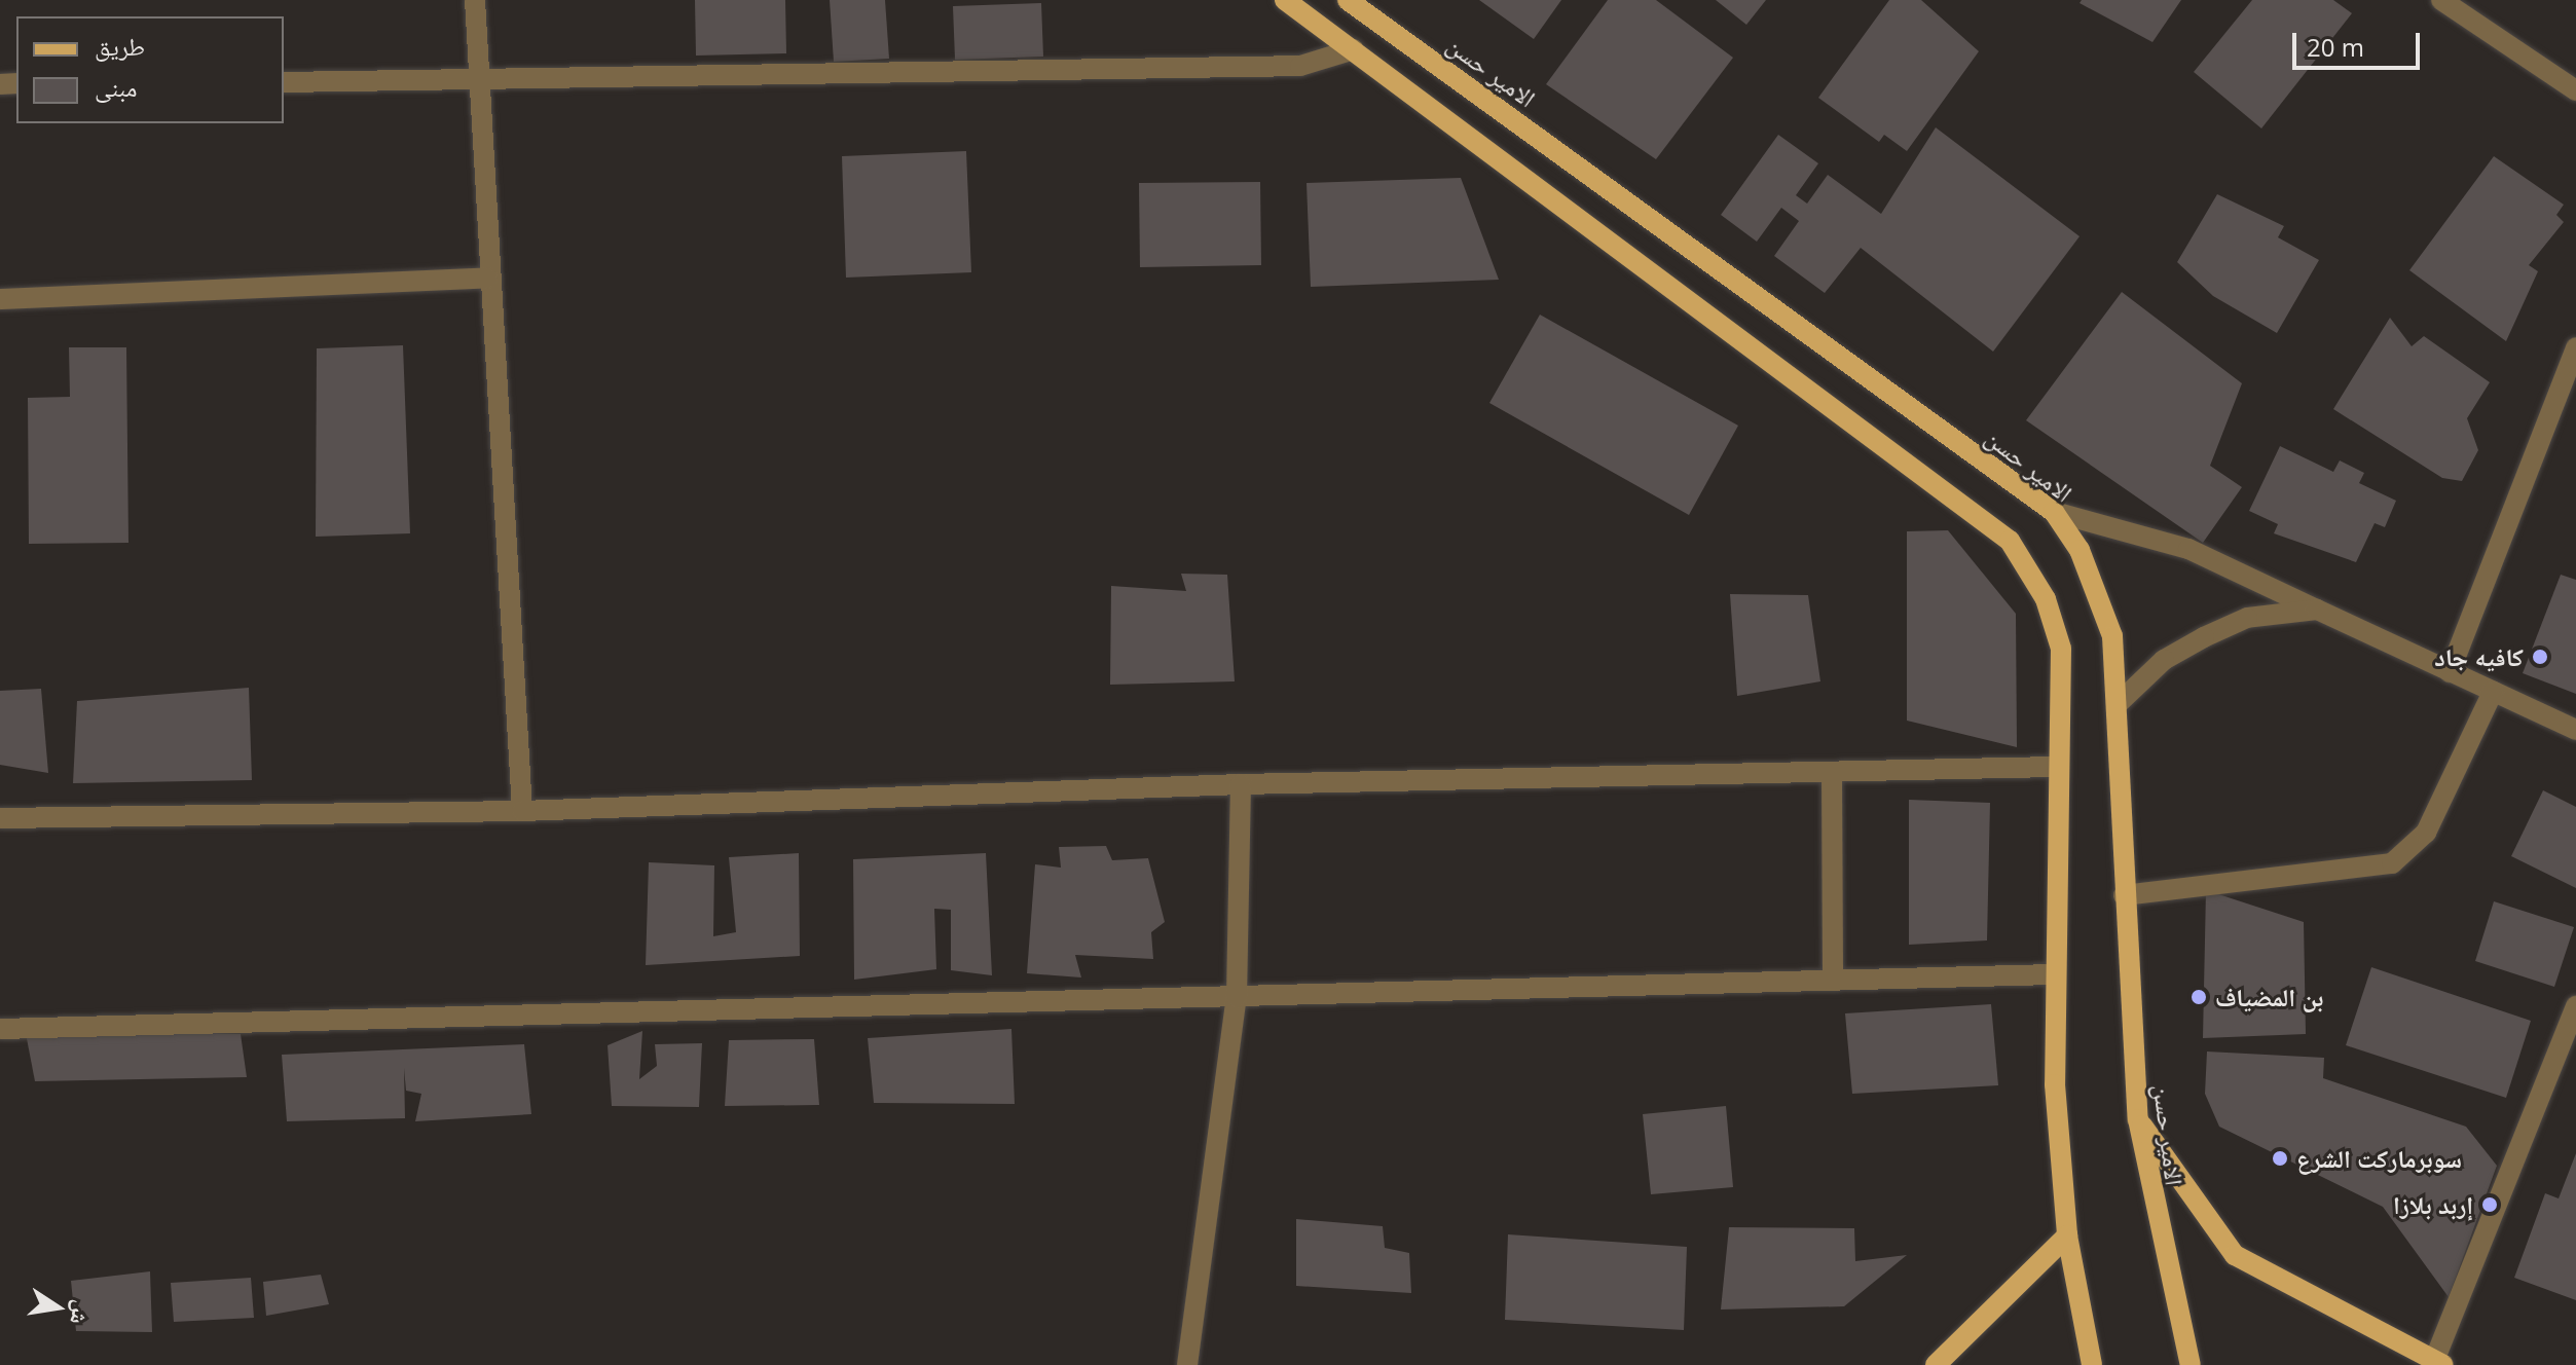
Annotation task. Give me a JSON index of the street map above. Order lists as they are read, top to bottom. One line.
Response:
{"streets":{"main road":["الامير حسن"]},"places":["كافيه جاد","بن المضياف","سوبرماركت الشرع","إربد بلازا"],"legend":["طريق","مبنى"],"scale_bar":"20 m","north":"right"}
